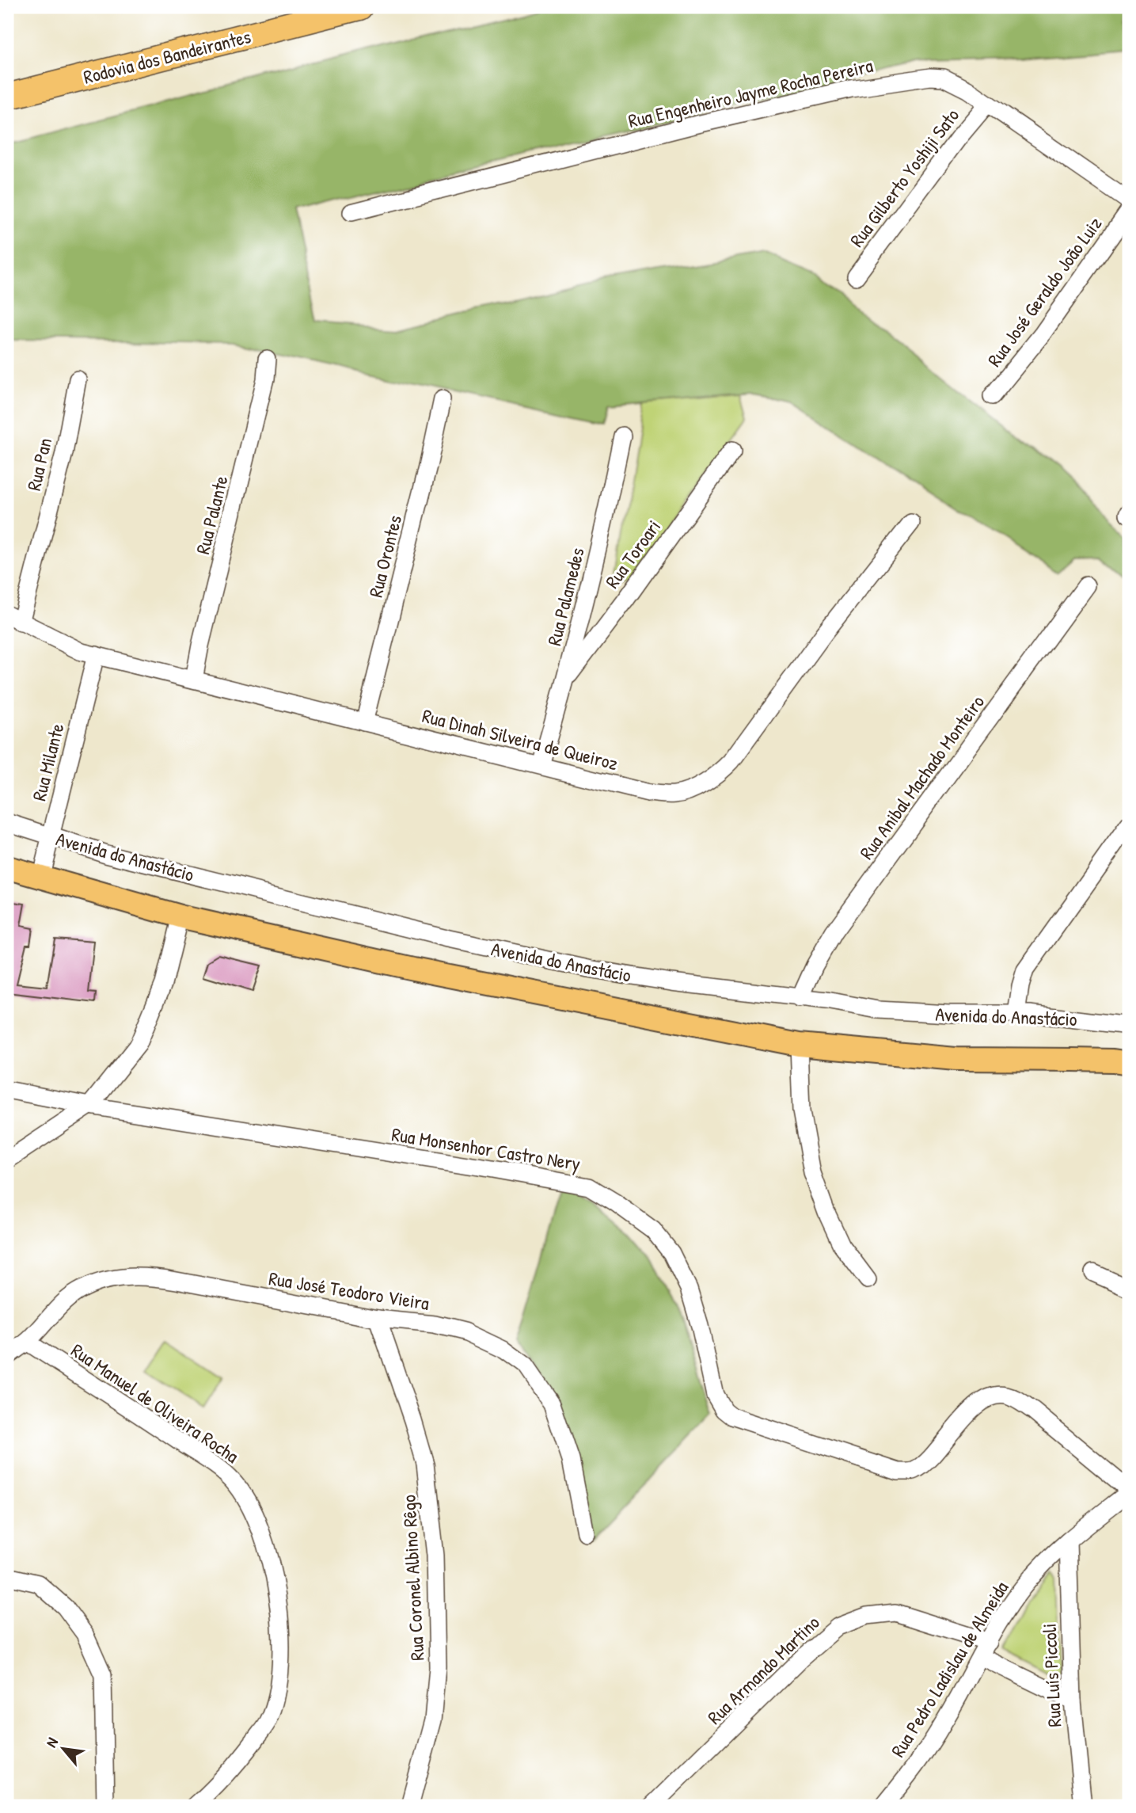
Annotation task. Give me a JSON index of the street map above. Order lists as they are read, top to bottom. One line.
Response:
{"streets":{"highway":["Rodovia dos Bandeirantes"],"main road":["Avenida do Anastácio"],"street":["Rua Engenheiro Jayme Rocha Pereira","Rua Gilberto Yoshiji Sato","Rua José Geraldo João Luiz","Rua Pan","Rua Palante","Rua Toroari","Rua Orontes","Rua Palamedes","Rua Dinah Silveira de Queiroz","Rua Milante","Rua Anibal Machado Monteiro","Rua Monsenhor Castro Nery","Rua José Teodoro Vieira","Rua Manuel de Oliveira Rocha","Rua Coronel Albino Rêgo","Rua Pedro Ladislau de Almeida","Rua Armando Martino","Rua Luís Piccoli"]},"crossings":[["Rua Engenheiro Jayme Rocha Pereira","Rua Gilberto Yoshiji Sato"],["Rua Pan","Rua Dinah Silveira de Queiroz"],["Rua Palante","Rua Dinah Silveira de Queiroz"],["Rua Toroari","Rua Palamedes"],["Rua Orontes","Rua Dinah Silveira de Queiroz"],["Rua Palamedes","Rua Dinah Silveira de Queiroz"],["Rua Dinah Silveira de Queiroz","Rua Milante"],["Rua Milante","Avenida do Anastácio"],["Rua Anibal Machado Monteiro","Avenida do Anastácio"],["Rua Monsenhor Castro Nery","Rua Pedro Ladislau de Almeida"],["Rua José Teodoro Vieira","Rua Manuel de Oliveira Rocha"],["Rua José Teodoro Vieira","Rua Coronel Albino Rêgo"],["Rua Pedro Ladislau de Almeida","Rua Armando Martino"],["Rua Pedro Ladislau de Almeida","Rua Luís Piccoli"],["Rua Armando Martino","Rua Luís Piccoli"]],"north":"top left"}
